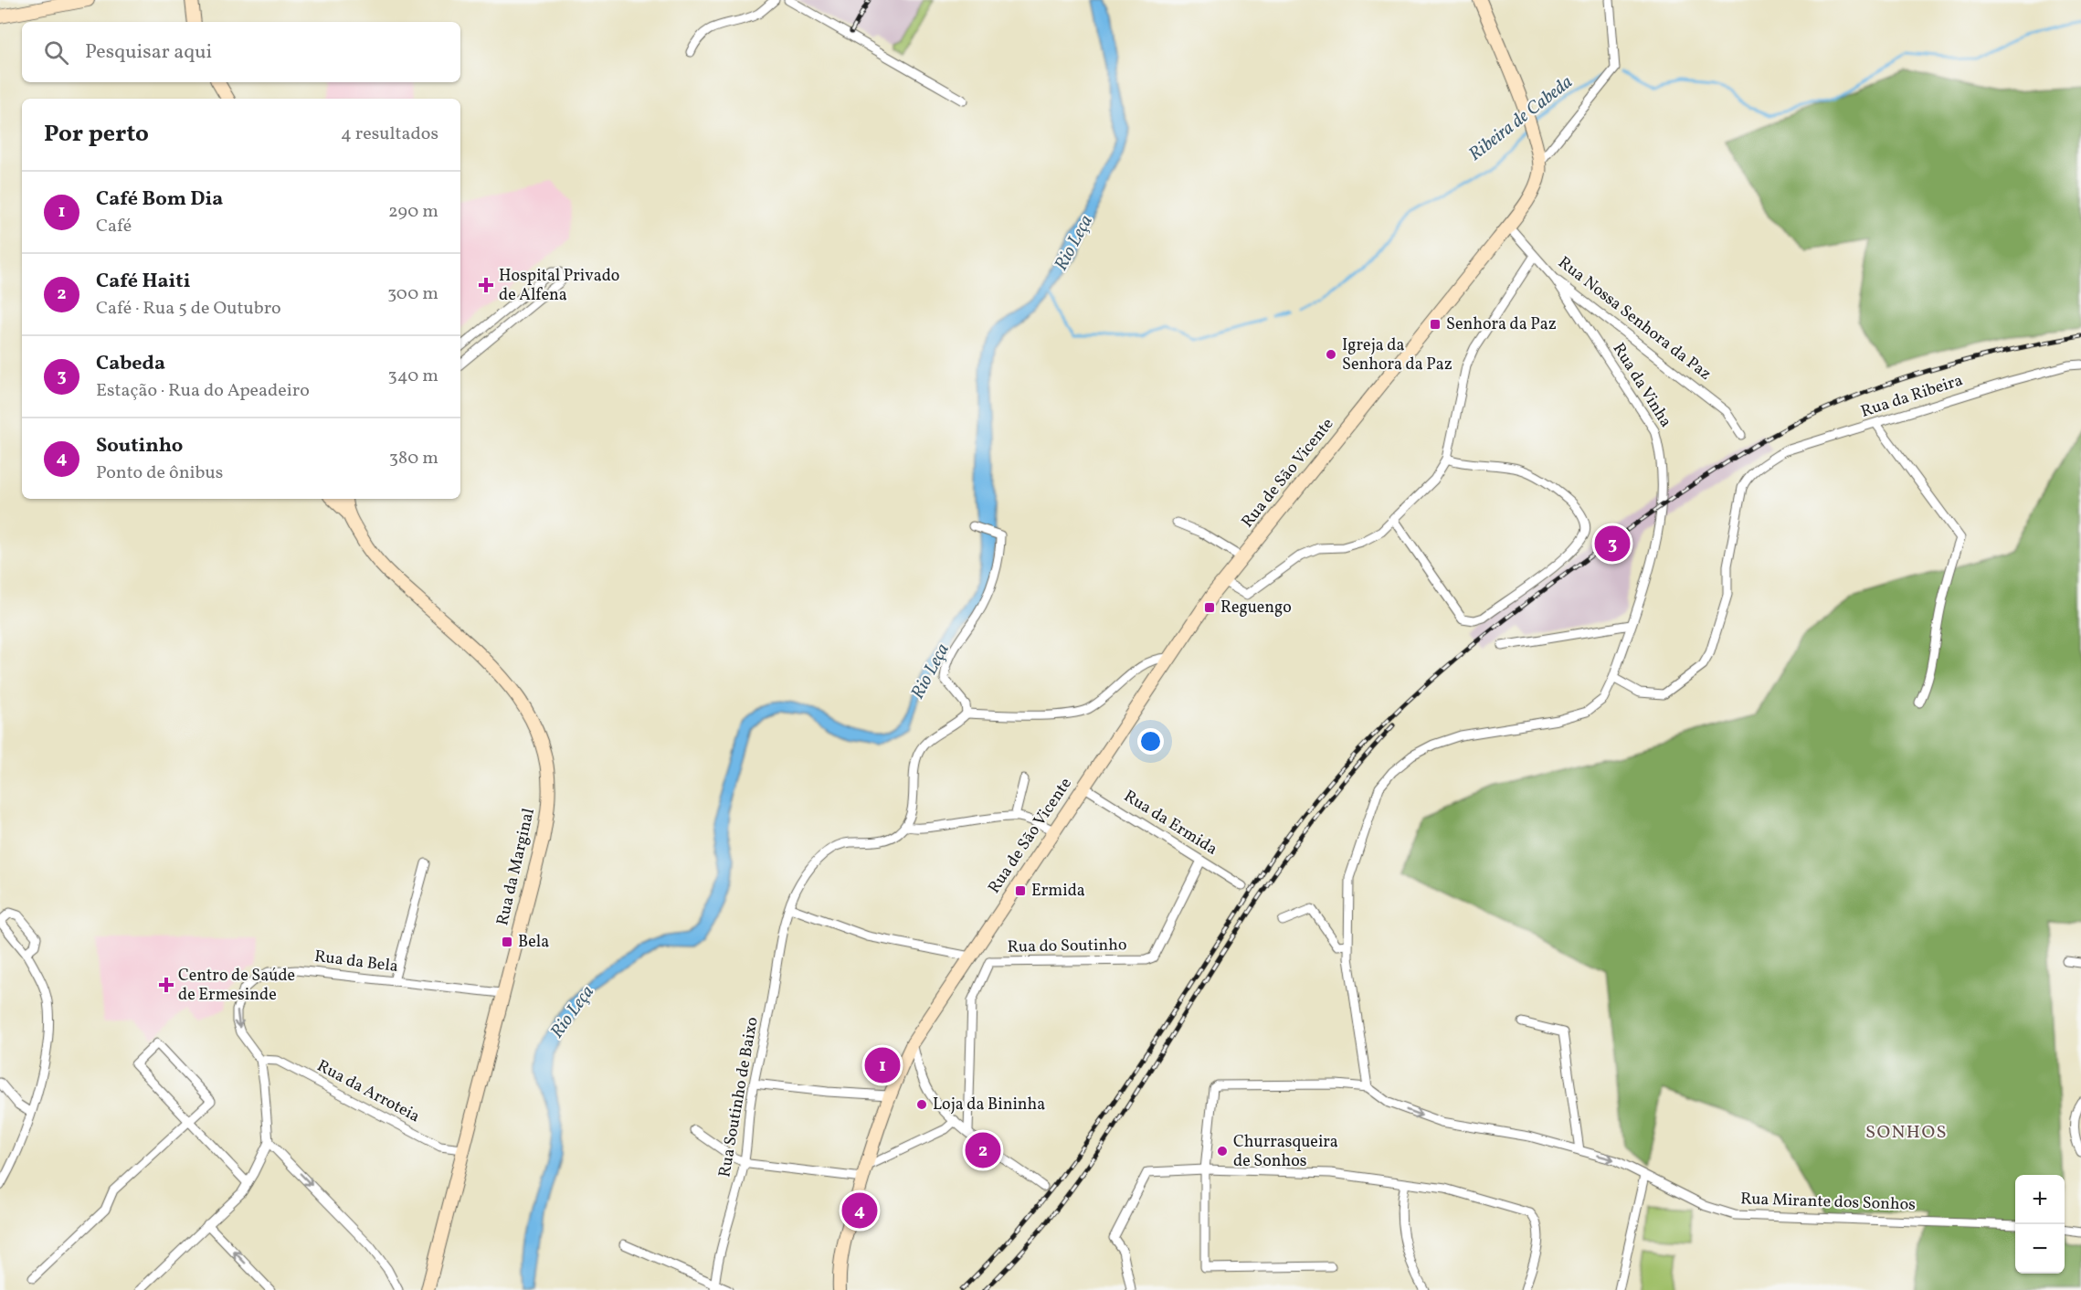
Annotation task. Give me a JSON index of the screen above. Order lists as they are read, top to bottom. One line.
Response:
{"streets":{"main road":["Rua de São Vicente","Rua da Marginal"],"street":["Rua Nossa Senhora da Paz","Rua da Vinha","Rua da Ribeira","Rua da Ermida","Rua do Soutinho","Rua da Bela","Rua da Arroteia","Rua Soutinho de Baixo","Rua Mirante dos Sonhos"]},"crossings":[["Rua Nossa Senhora da Paz","Rua da Vinha"],["Rua Nossa Senhora da Paz","Rua de São Vicente"],["Rua da Vinha","Rua da Ribeira"],["Rua de São Vicente","Rua da Ermida"],["Rua da Ermida","Rua do Soutinho"],["Rua da Marginal","Rua da Bela"],["Rua da Marginal","Rua da Arroteia"],["Rua da Bela","Rua da Arroteia"]],"one_way":["Rua Mirante dos Sonhos"],"districts":["SONHOS"],"water":["Ribeira de Cabeda","Rio Leça"],"places":{"health":["Hospital Privado de Alfena","Centro de Saúde de Ermesinde"],"transit":["Senhora da Paz","Reguengo","Ermida","Bela"],"other":["Igreja da Senhora da Paz","Loja da Bininha","Churrasqueira de Sonhos"]},"page":{"search":"Pesquisar aqui","heading":["Por perto","4 resultados"],"list":[{"mark":"1","name":"Café Bom Dia","note":"Café","value":"290 m"},{"mark":"2","name":"Café Haiti","note":"Café · Rua 5 de Outubro","value":"300 m"},{"mark":"3","name":"Cabeda","note":"Estação · Rua do Apeadeiro","value":"340 m"},{"mark":"4","name":"Soutinho","note":"Ponto de ônibus","value":"380 m"}],"pins":["3","1","2","4"],"map_buttons":["+","−"]}}
